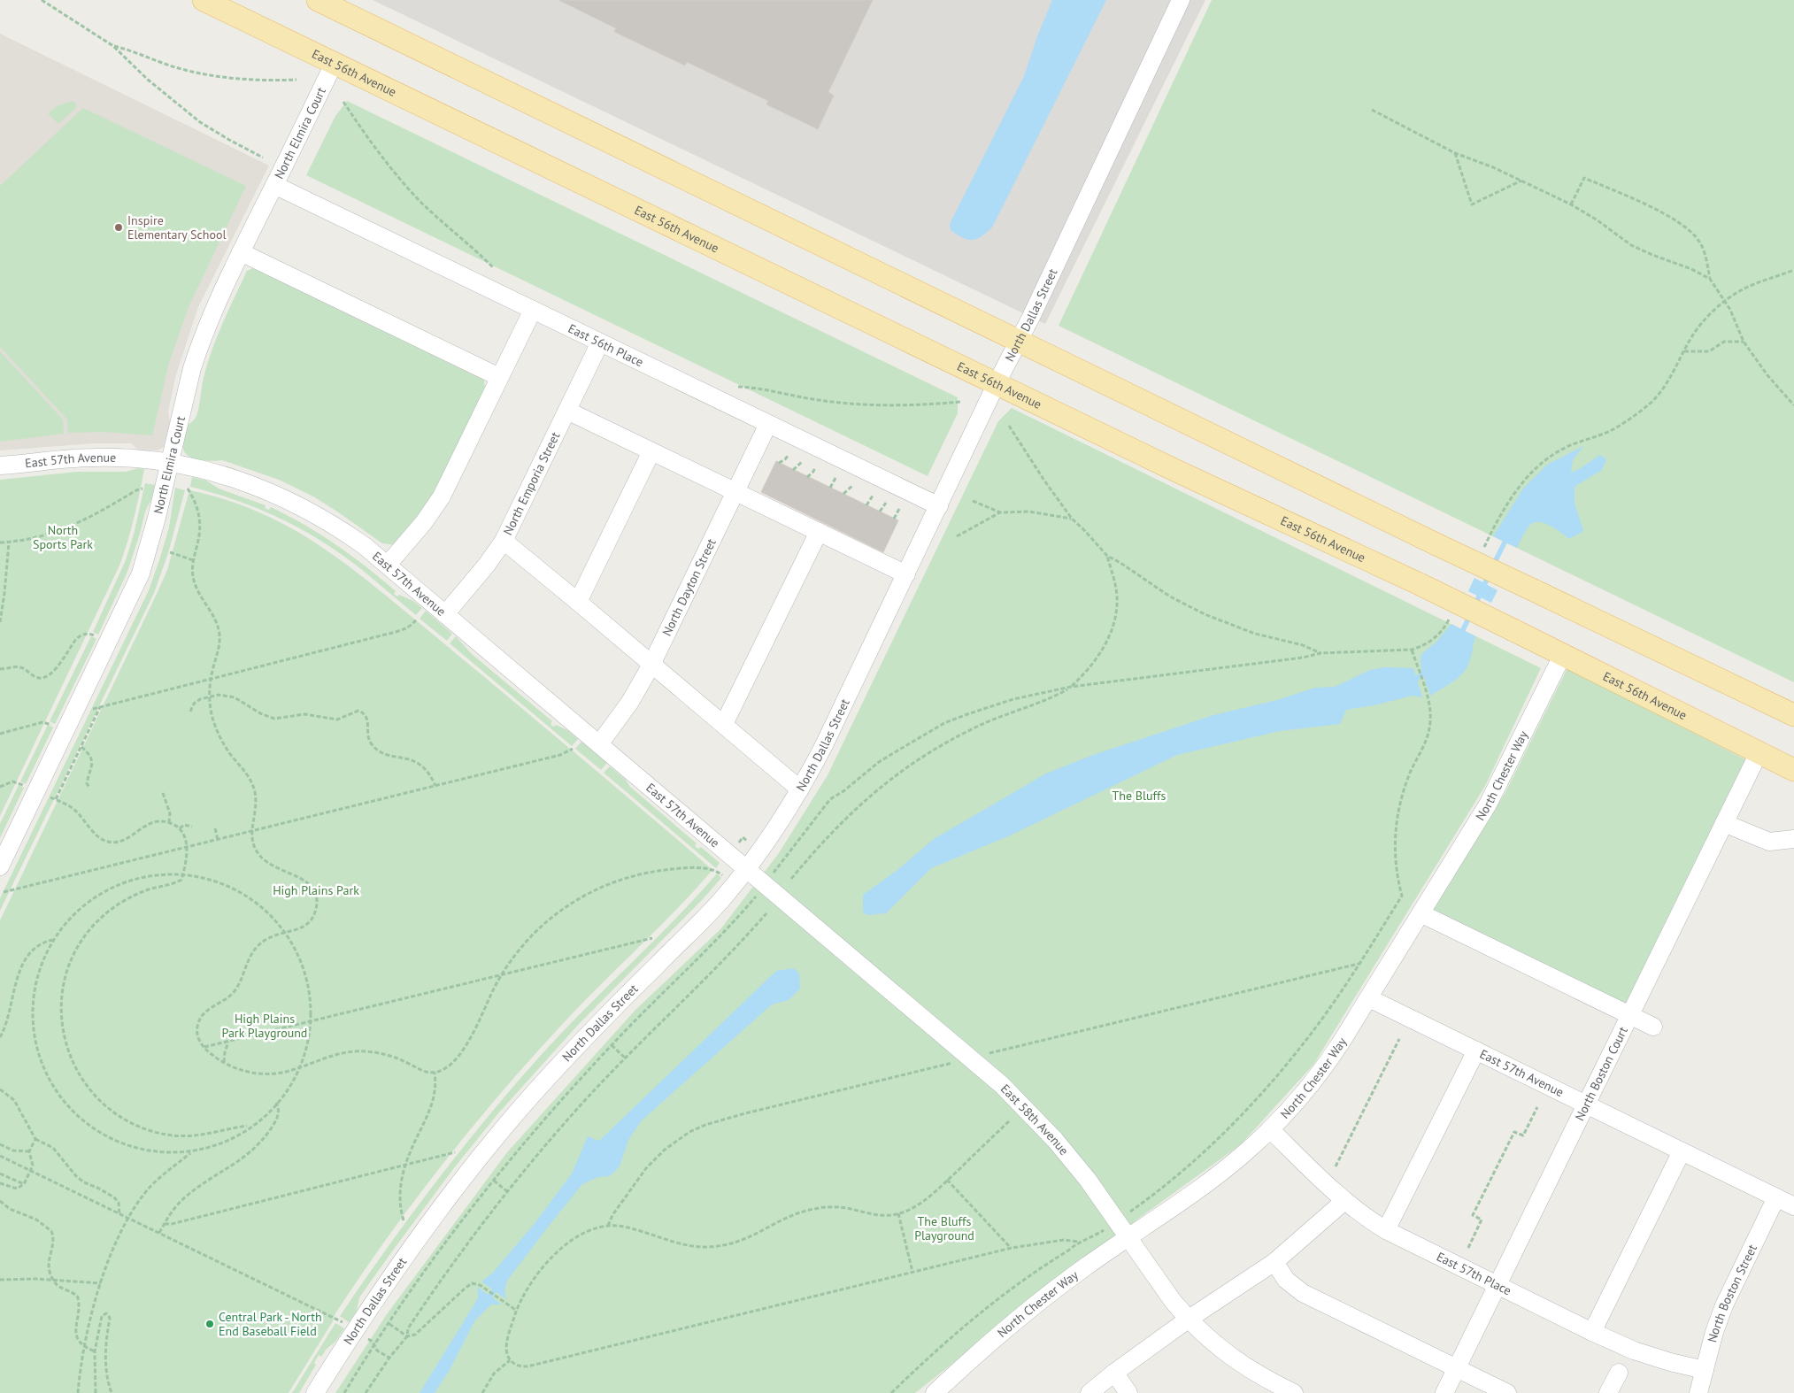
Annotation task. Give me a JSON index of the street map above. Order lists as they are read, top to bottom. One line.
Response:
{"streets":{"main road":["East 56th Avenue"],"street":["North Elmira Court","North Dallas Street","East 56th Place","East 57th Avenue","North Emporia Street","North Dayton Street","North Chester Way","North Boston Court","East 58th Avenue","East 57th Place","North Boston Street"]},"crossings":[["East 56th Avenue","North Elmira Court"],["East 56th Avenue","North Dallas Street"],["East 56th Avenue","North Chester Way"],["East 56th Avenue","North Boston Court"],["North Elmira Court","East 56th Place"],["North Elmira Court","East 57th Avenue"],["North Dallas Street","East 56th Place"],["North Dallas Street","East 57th Avenue"],["North Dallas Street","East 58th Avenue"],["East 56th Place","North Emporia Street"],["East 56th Place","North Dayton Street"],["East 57th Avenue","North Emporia Street"],["East 57th Avenue","North Dayton Street"],["East 57th Avenue","North Chester Way"],["East 57th Avenue","North Boston Court"],["East 57th Avenue","East 58th Avenue"],["East 57th Avenue","North Boston Street"],["North Chester Way","East 58th Avenue"],["North Chester Way","East 57th Place"],["North Boston Court","East 57th Place"],["East 57th Place","North Boston Street"]],"parks":["North Sports Park","The Bluffs","High Plains Park","High Plains Park Playground","The Bluffs Playground"],"places":["Inspire Elementary School","Central Park - North End Baseball Field"]}
